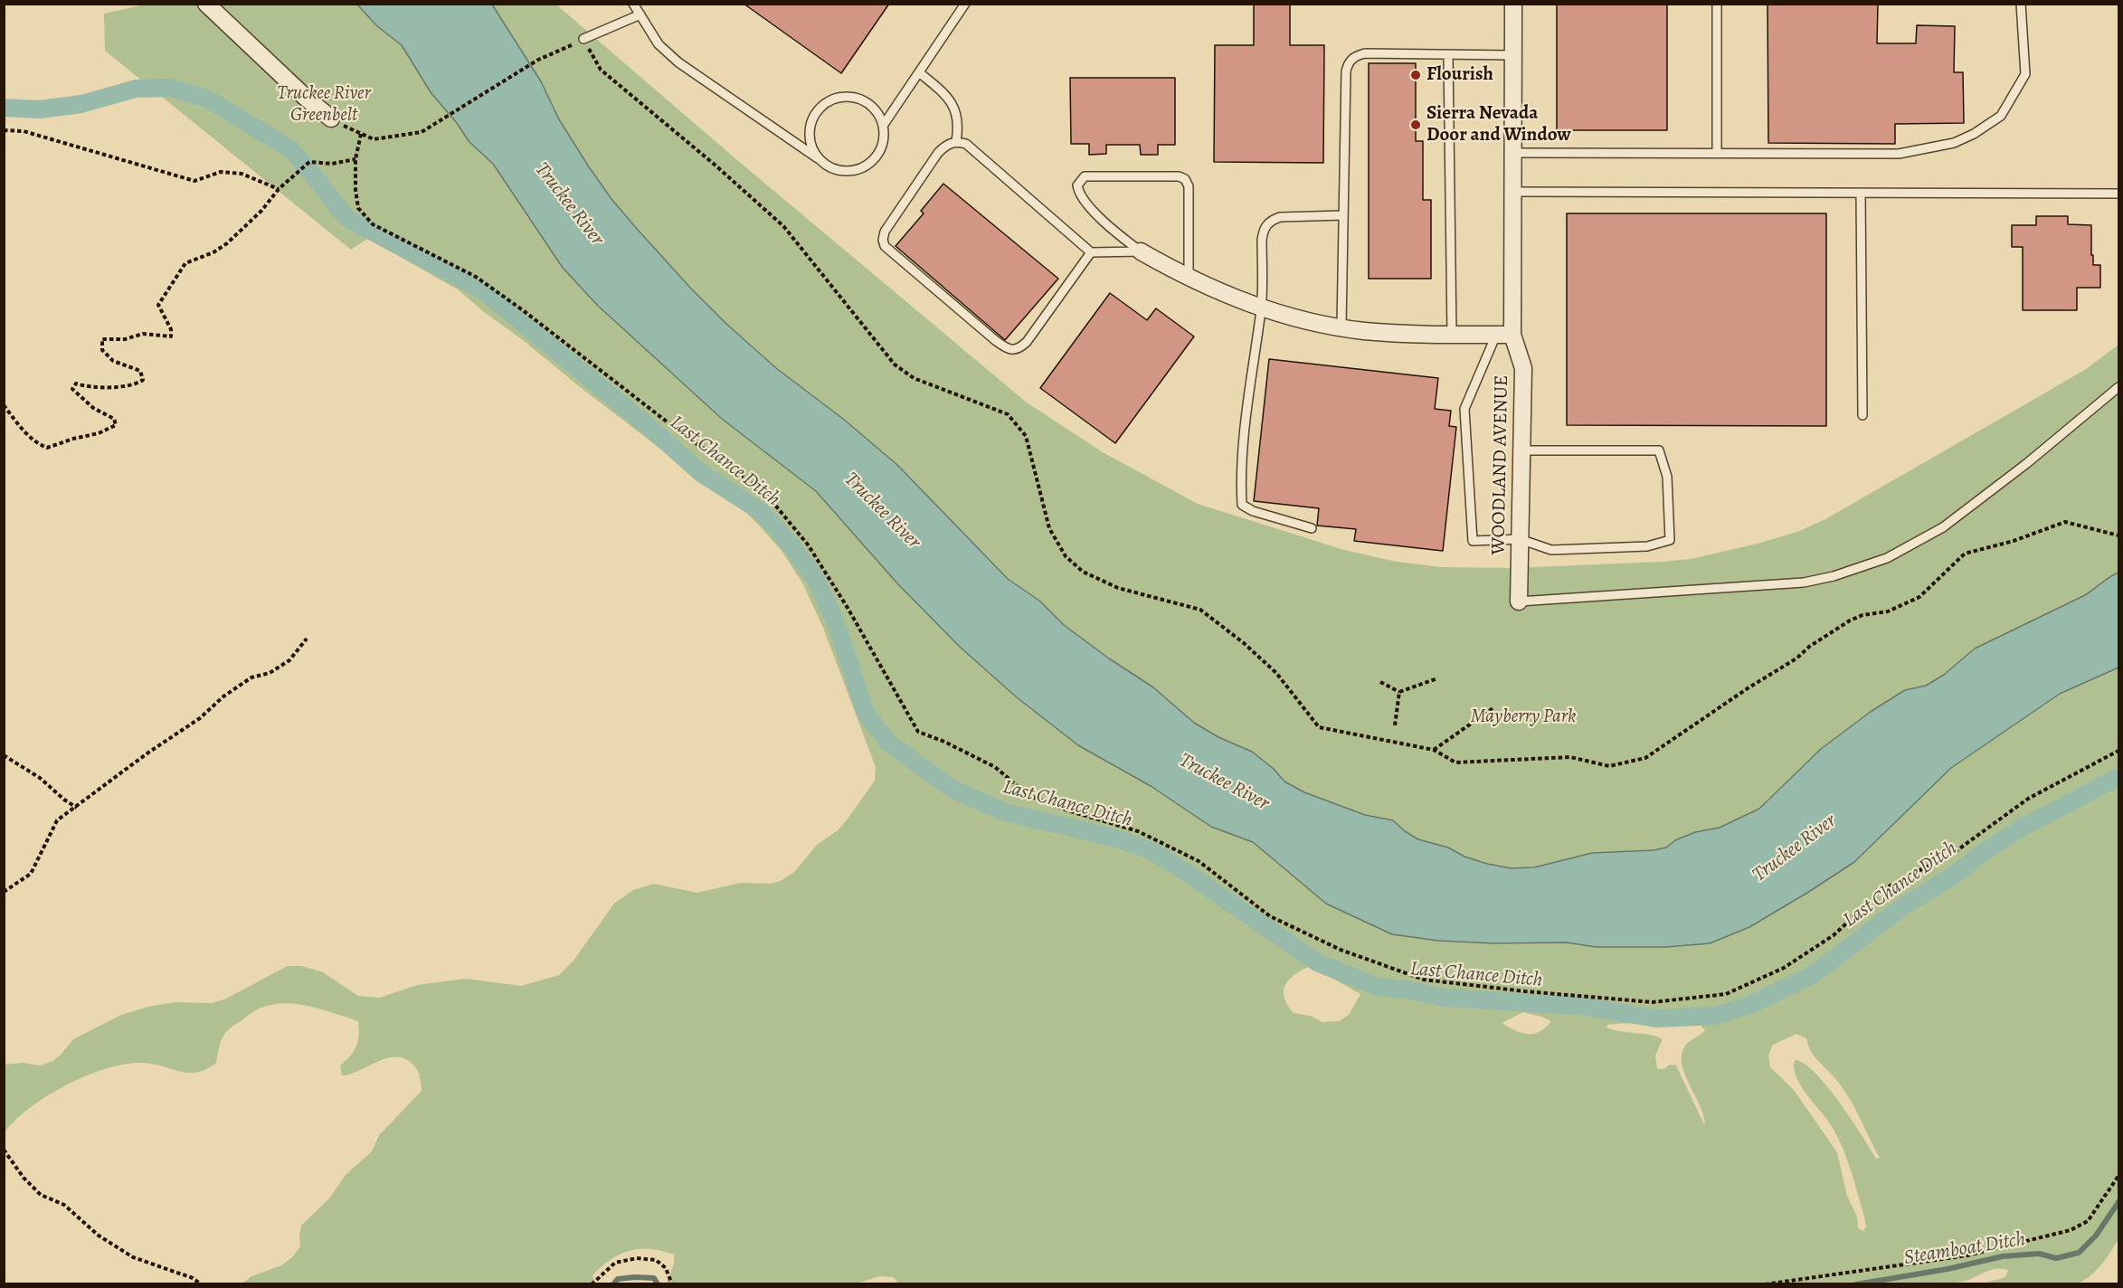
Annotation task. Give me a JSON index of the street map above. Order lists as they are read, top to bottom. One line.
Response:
{"streets":{"street":["WOODLAND AVENUE"]},"water":["Truckee River","Last Chance Ditch","Steamboat Ditch"],"parks":["Truckee River Greenbelt","Mayberry Park"],"places":["Flourish","Sierra Nevada Door and Window"]}
